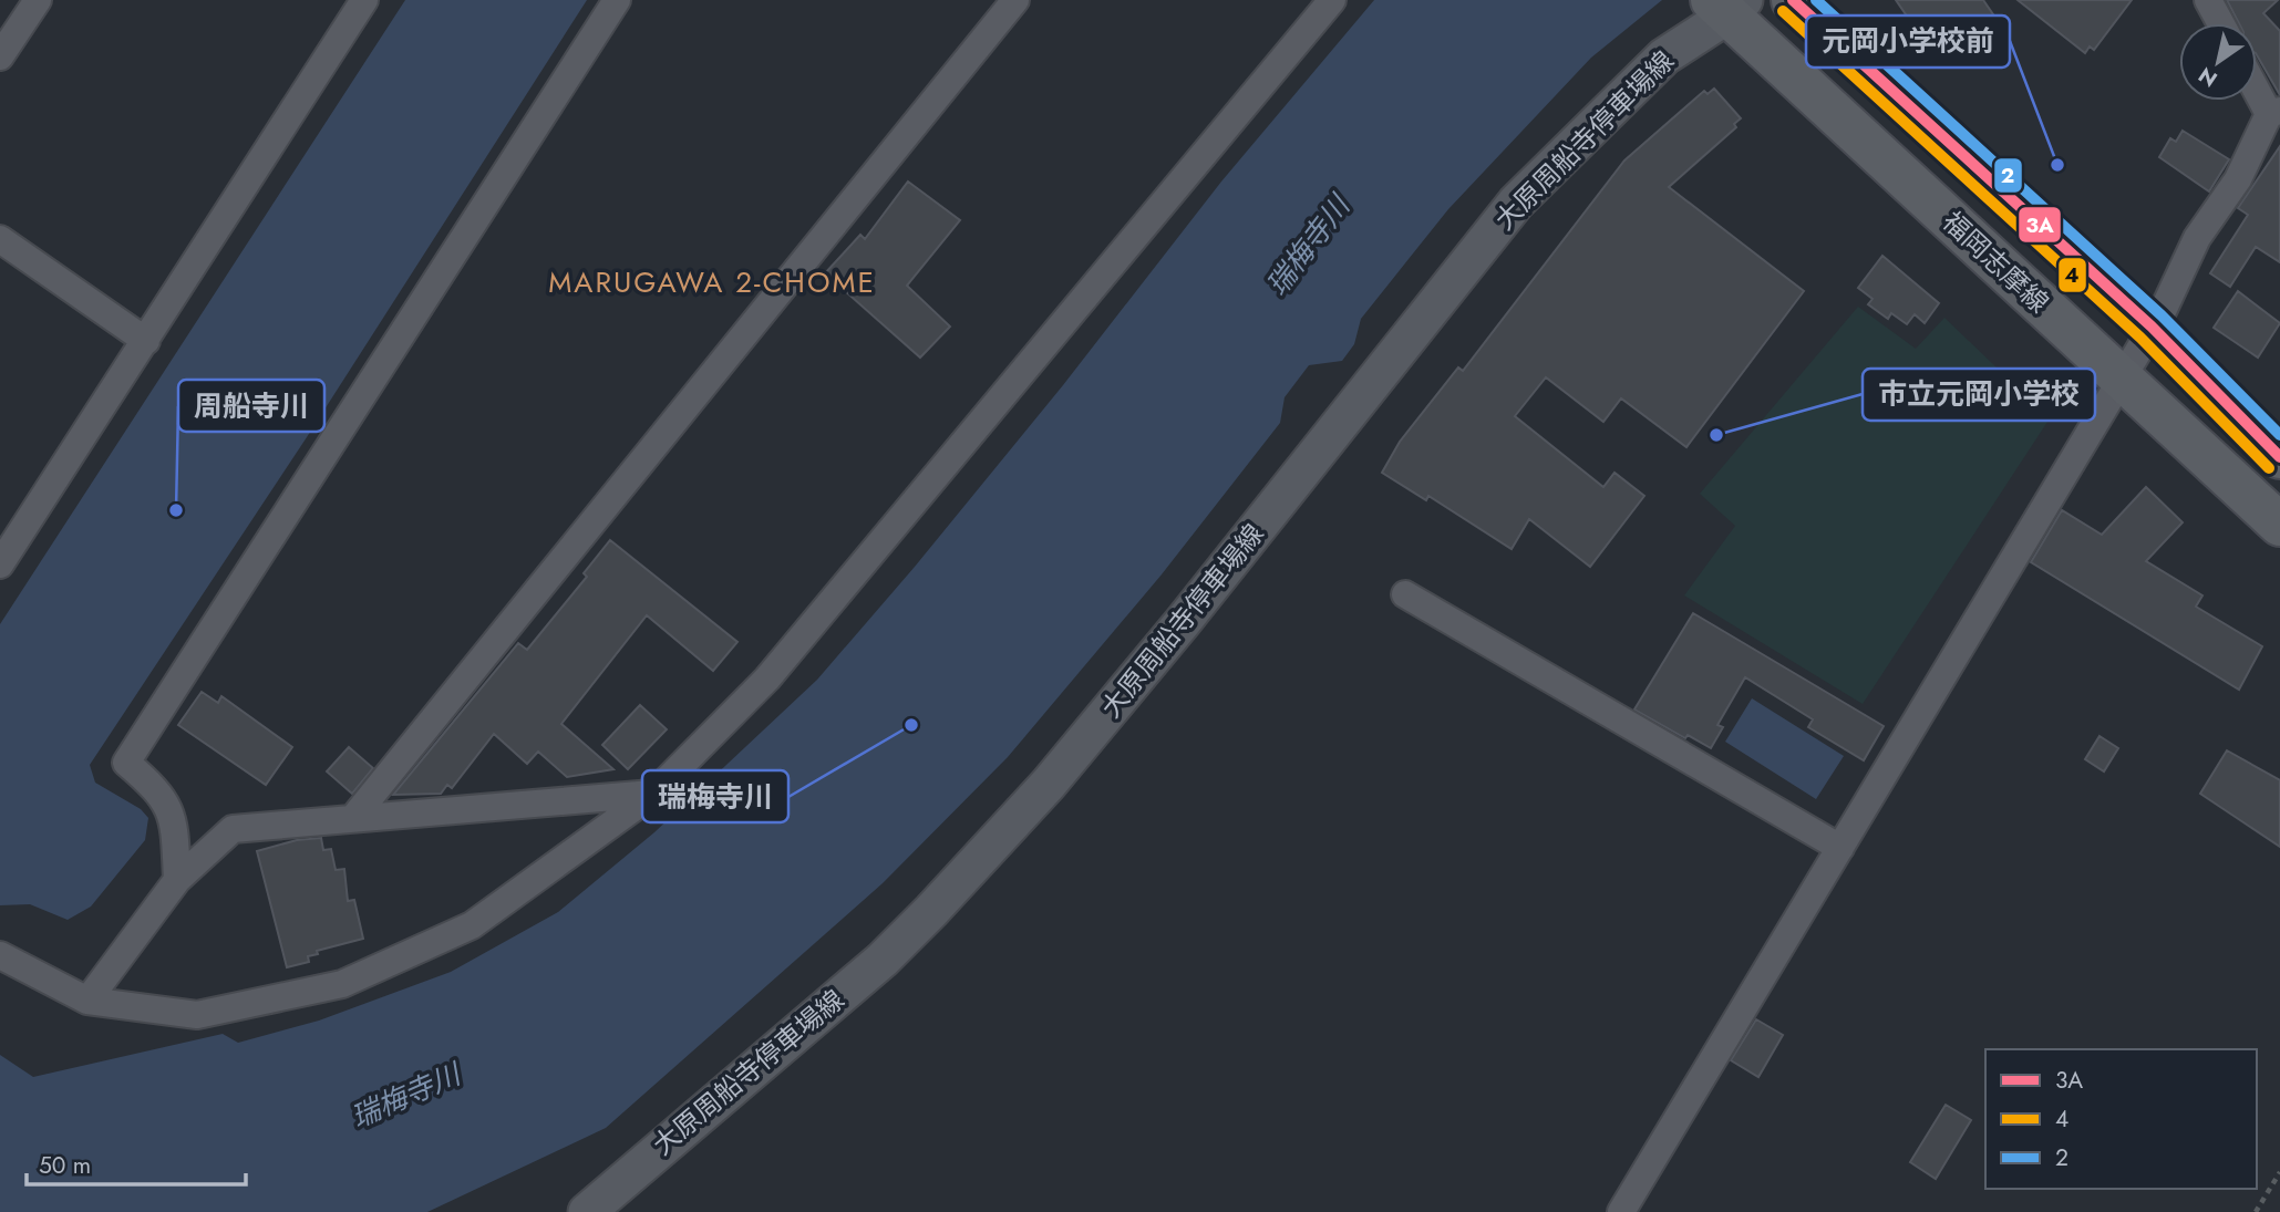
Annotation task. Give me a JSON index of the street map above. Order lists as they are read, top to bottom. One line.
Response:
{"streets":{"main road":["大原周船寺停車場線","福岡志摩線"]},"crossings":[["大原周船寺停車場線","福岡志摩線"]],"districts":["MARUGAWA 2-CHOME"],"water":["瑞梅寺川"],"places":["元岡小学校前","市立元岡小学校","周船寺川","瑞梅寺川"],"lines":["transit line 3A","transit line 2","transit line 4"],"legend":["3A","4","2"],"scale_bar":"50 m","north":"bottom left"}
